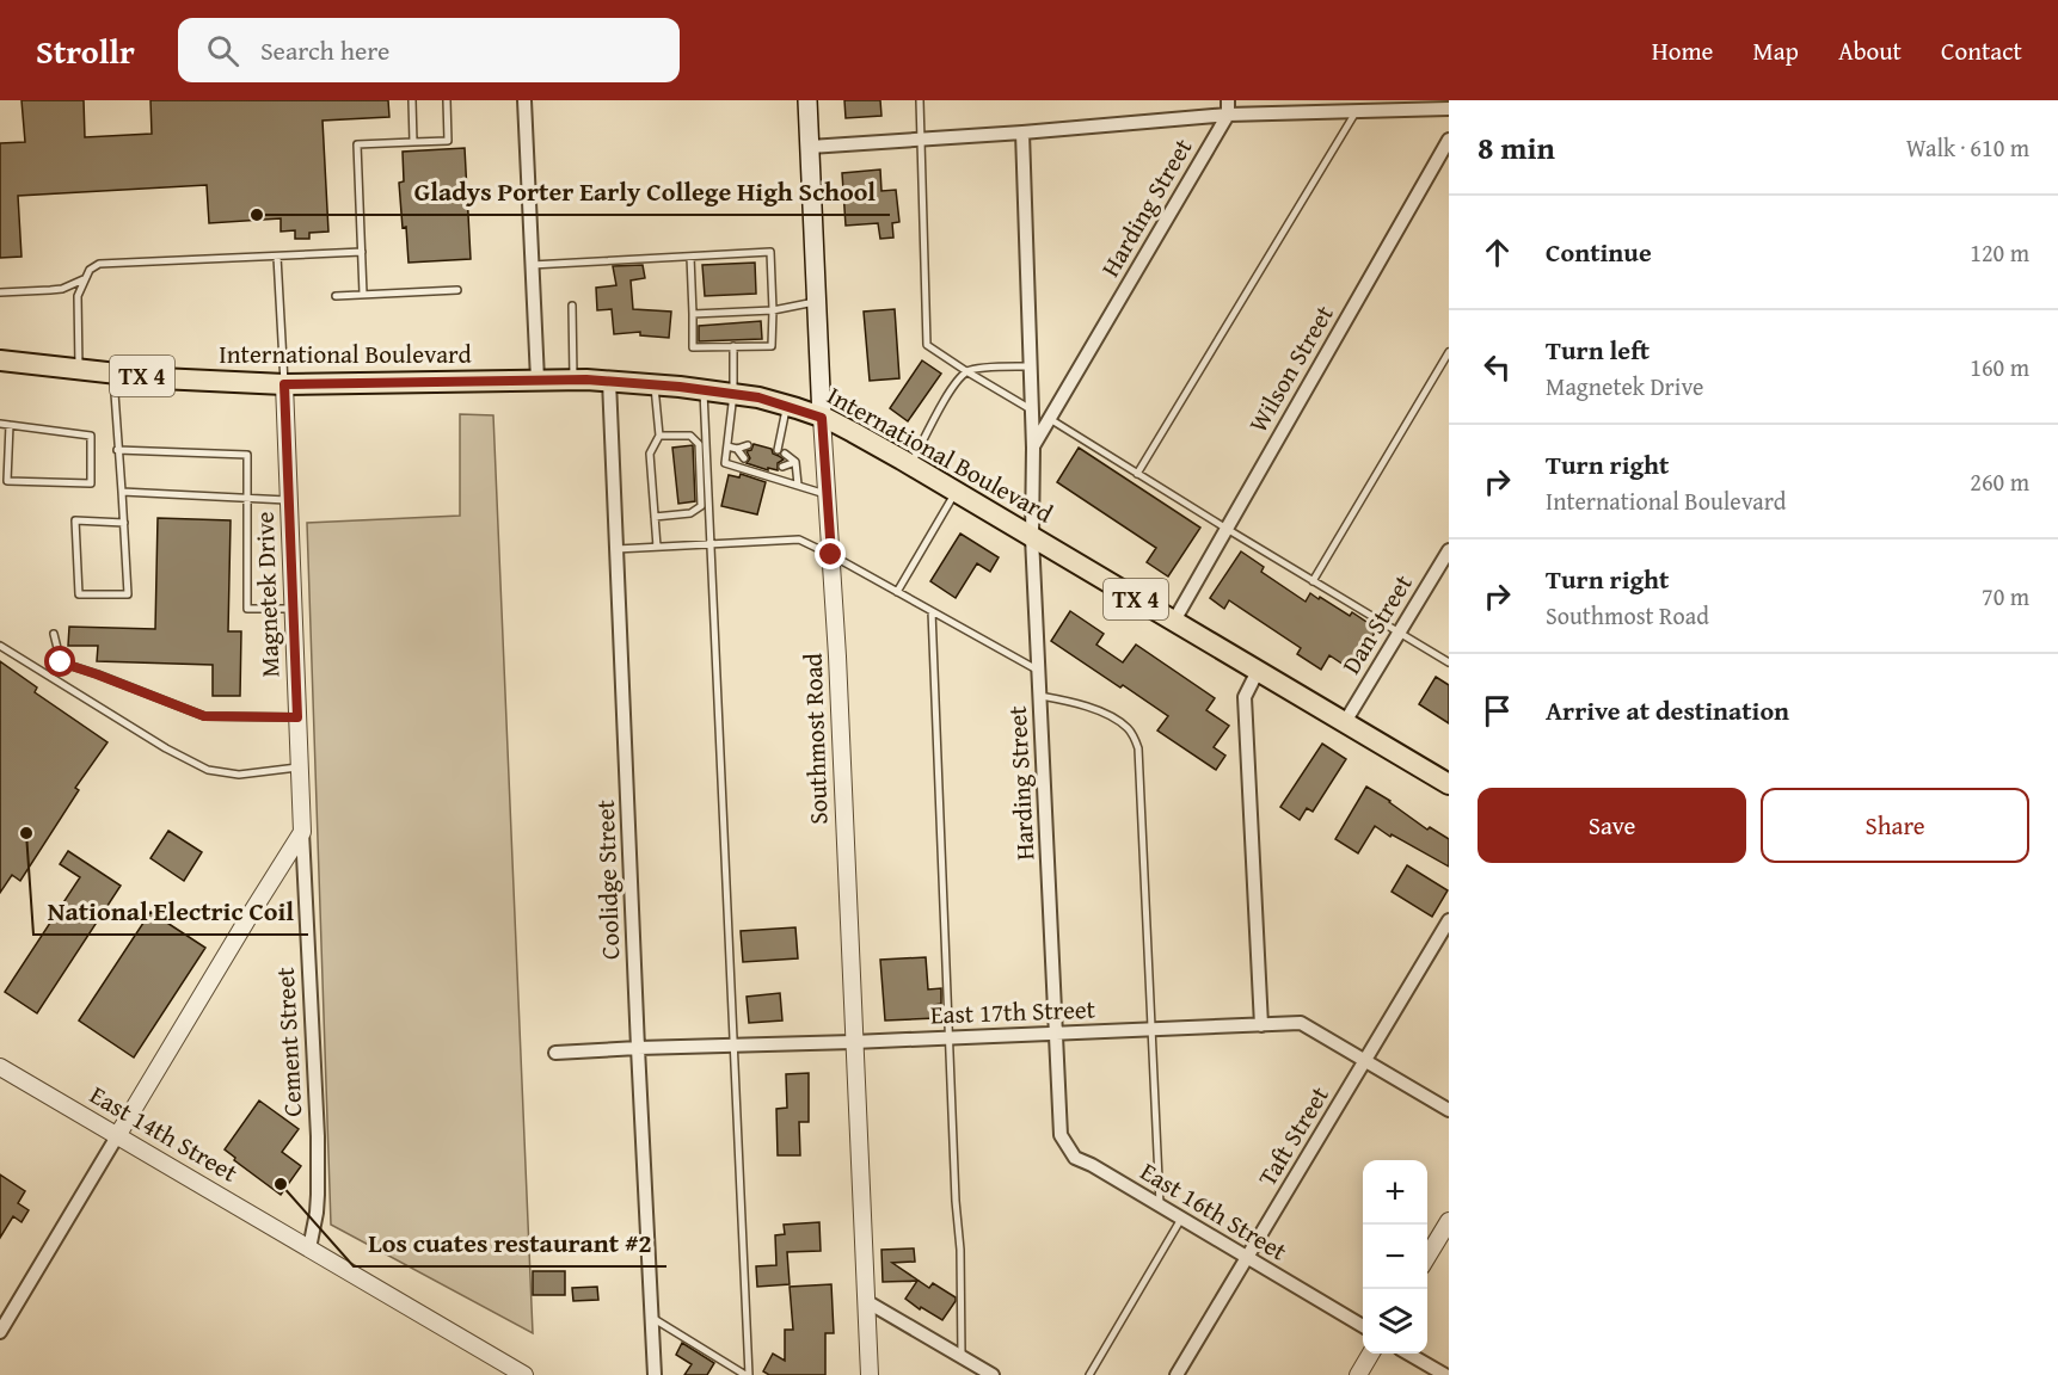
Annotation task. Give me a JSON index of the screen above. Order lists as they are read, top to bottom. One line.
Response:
{"streets":{"main road":["International Boulevard","TX 4","Southmost Road"],"street":["Harding Street","Wilson Street","Magnetek Drive","Dan Street","Coolidge Street","East 17th Street","Cement Street","East 14th Street","Taft Street","East 16th Street"]},"crossings":[["Harding Street","International Boulevard"],["Harding Street","East 17th Street"],["Harding Street","East 16th Street"],["International Boulevard","Wilson Street"],["International Boulevard","Magnetek Drive"],["International Boulevard","Dan Street"],["International Boulevard","Southmost Road"],["International Boulevard","Coolidge Street"],["Magnetek Drive","Cement Street"],["Southmost Road","East 17th Street"],["Coolidge Street","East 17th Street"],["East 17th Street","Taft Street"],["Cement Street","East 14th Street"],["Taft Street","East 16th Street"]],"places":["Gladys Porter Early College High School","National Electric Coil","Los cuates restaurant #2"],"page":{"header":"Strollr","search":"Search here","nav":["Home","Map","About","Contact"],"heading":["8 min","Walk · 610 m"],"list":[["Continue","120 m"],["Turn left","Magnetek Drive","160 m"],["Turn right","International Boulevard","260 m"],["Turn right","Southmost Road","70 m"],"Arrive at destination"],"buttons":["Save","Share"],"map_buttons":["+","−"]}}
